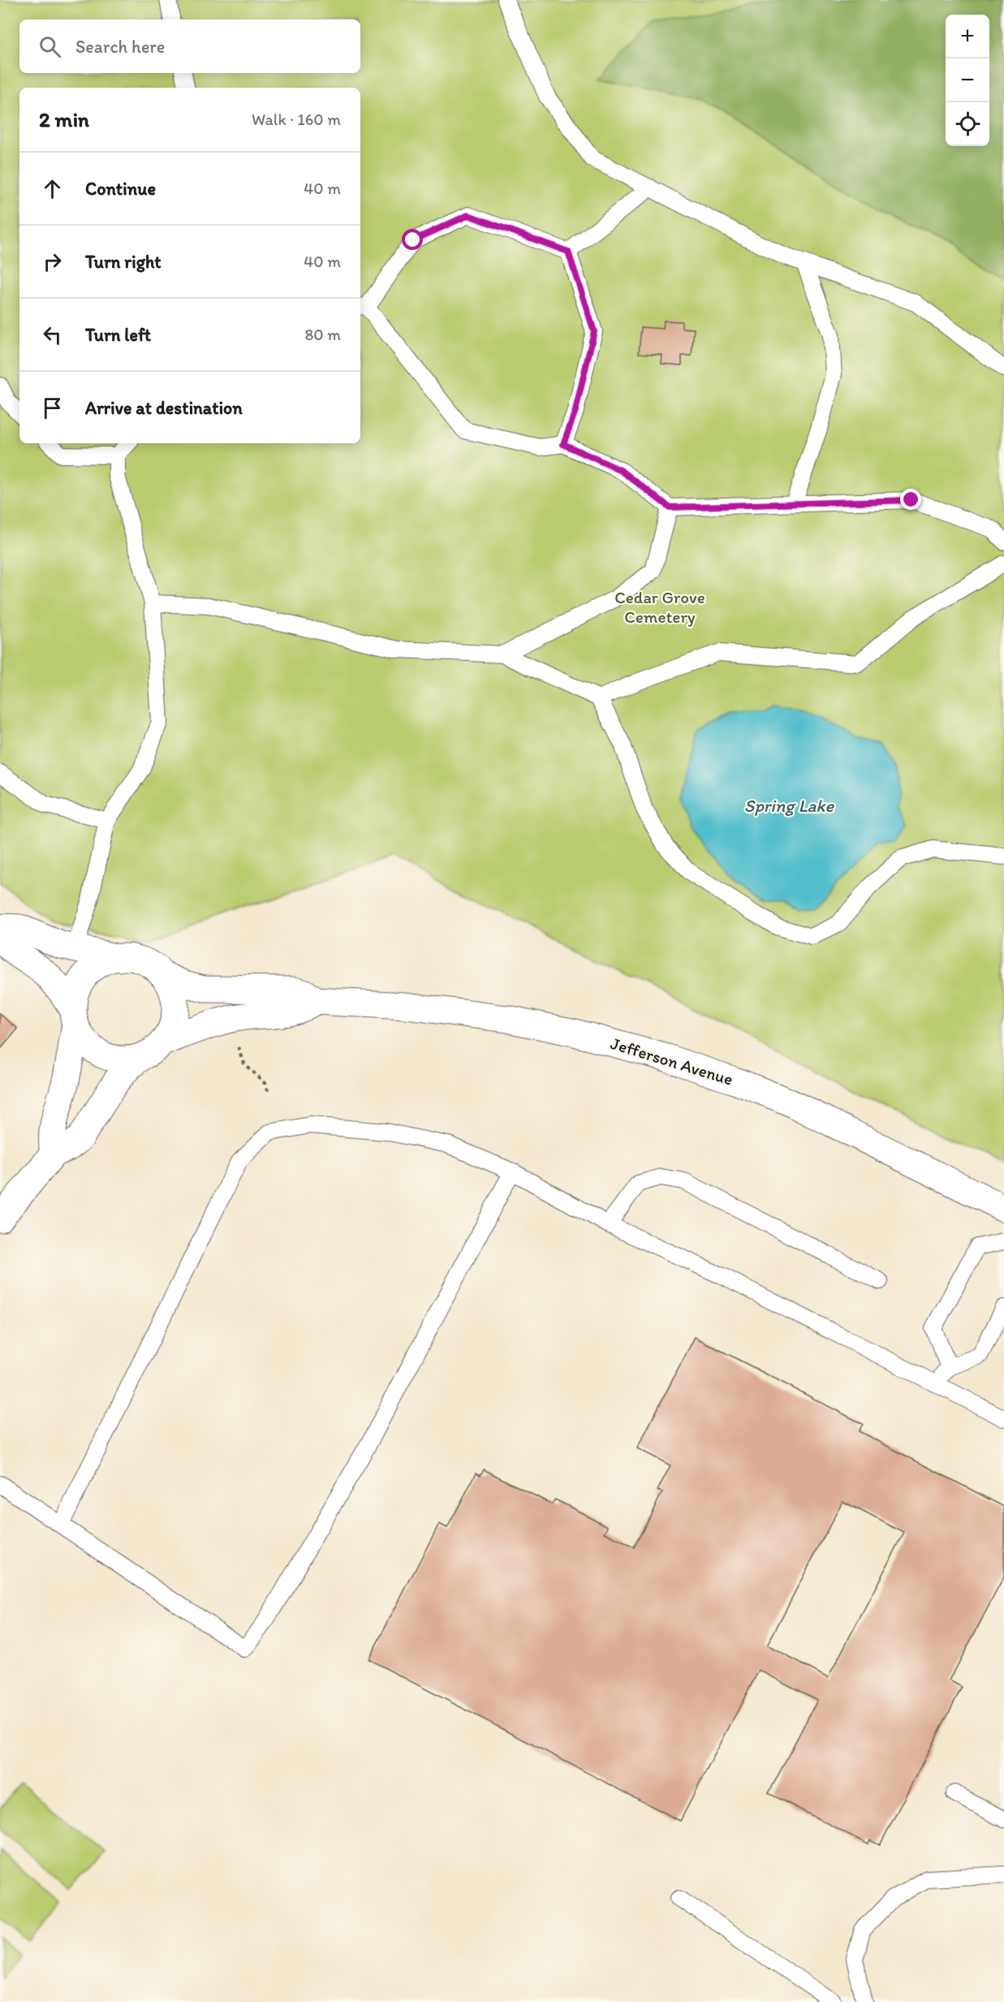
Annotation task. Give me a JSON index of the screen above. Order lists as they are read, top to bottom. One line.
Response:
{"streets":{"main road":["Jefferson Avenue"]},"water":["Spring Lake"],"parks":["Cedar Grove Cemetery"],"page":{"map_buttons":["+","−"],"search":"Search here","heading":["2 min","Walk · 160 m"],"list":[["Continue","40 m"],["Turn right","40 m"],["Turn left","80 m"],"Arrive at destination"]}}
